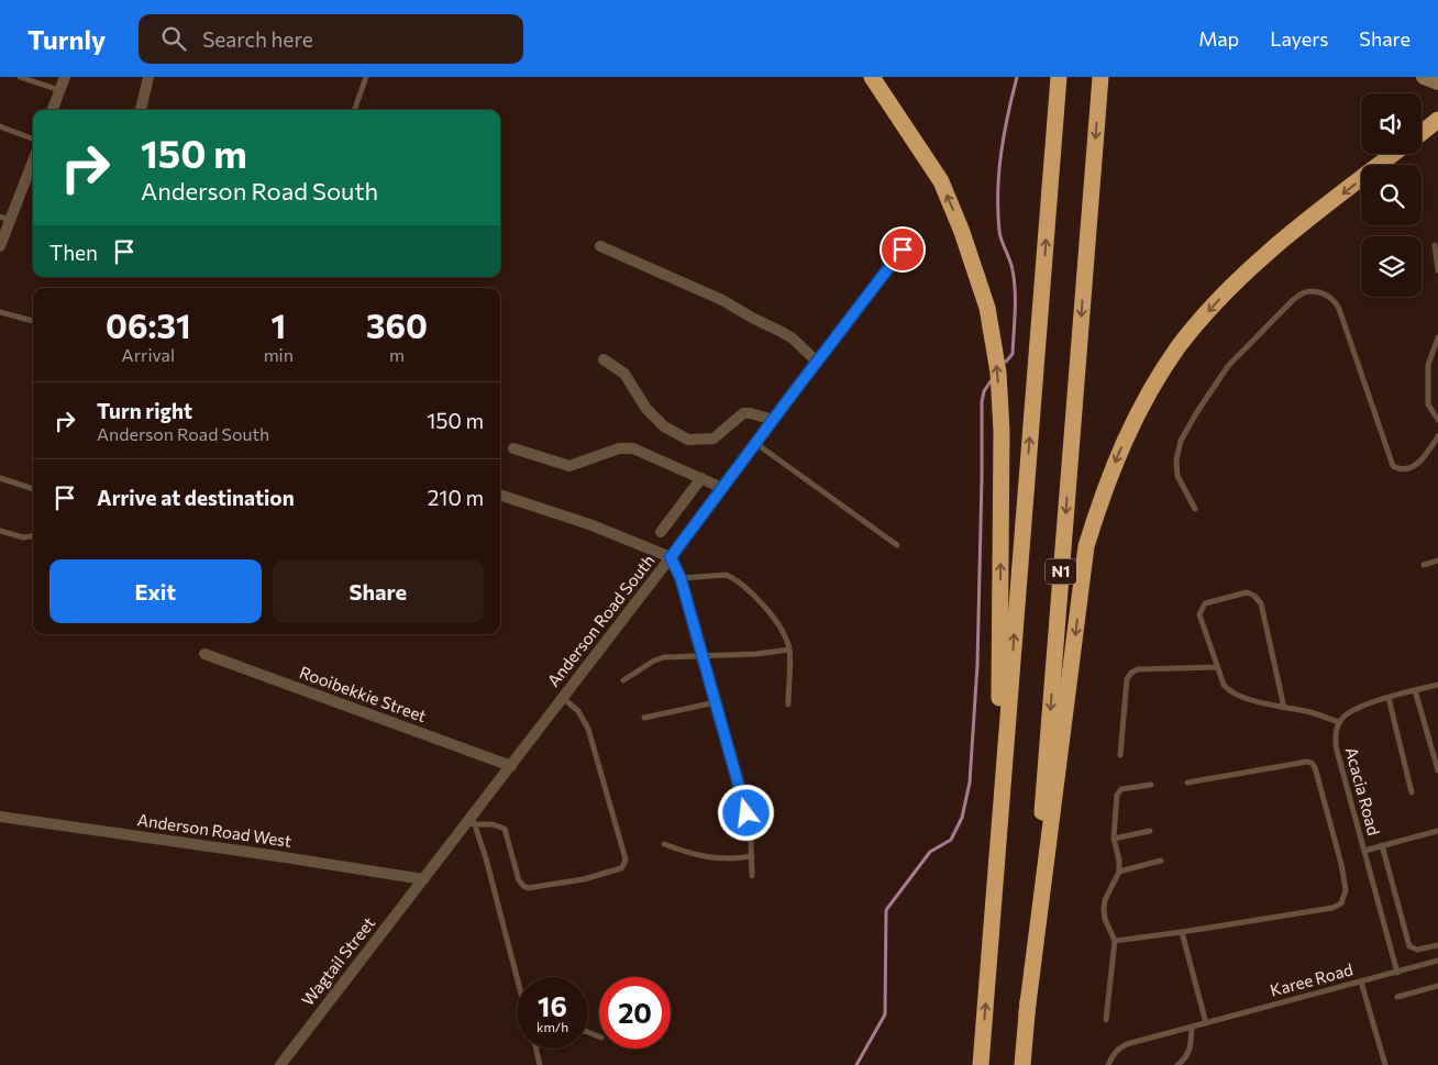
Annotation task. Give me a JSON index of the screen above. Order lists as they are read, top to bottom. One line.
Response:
{"streets":{"highway":["N1"],"street":["Anderson Road South","Rooibekkie Street","Anderson Road West","Wagtail Street"],"lane":["Acacia Road","Karee Road"]},"crossings":[["Anderson Road South","Rooibekkie Street"],["Anderson Road South","Anderson Road West"],["Anderson Road South","Wagtail Street"],["Acacia Road","Karee Road"],["Anderson Road West","Wagtail Street"]],"page":{"header":"Turnly","search":"Search here","nav":["Map","Layers","Share"],"turn":["150 m","Anderson Road South"],"then":"Then","eta":["06:31","Arrival","1","min","360","m"],"list":[{"name":"Turn right","note":"Anderson Road South","value":"150 m"},{"name":"Arrive at destination","value":"210 m"}],"buttons":["Exit","Share"],"speed":"16 km/h","limit":"20"}}
